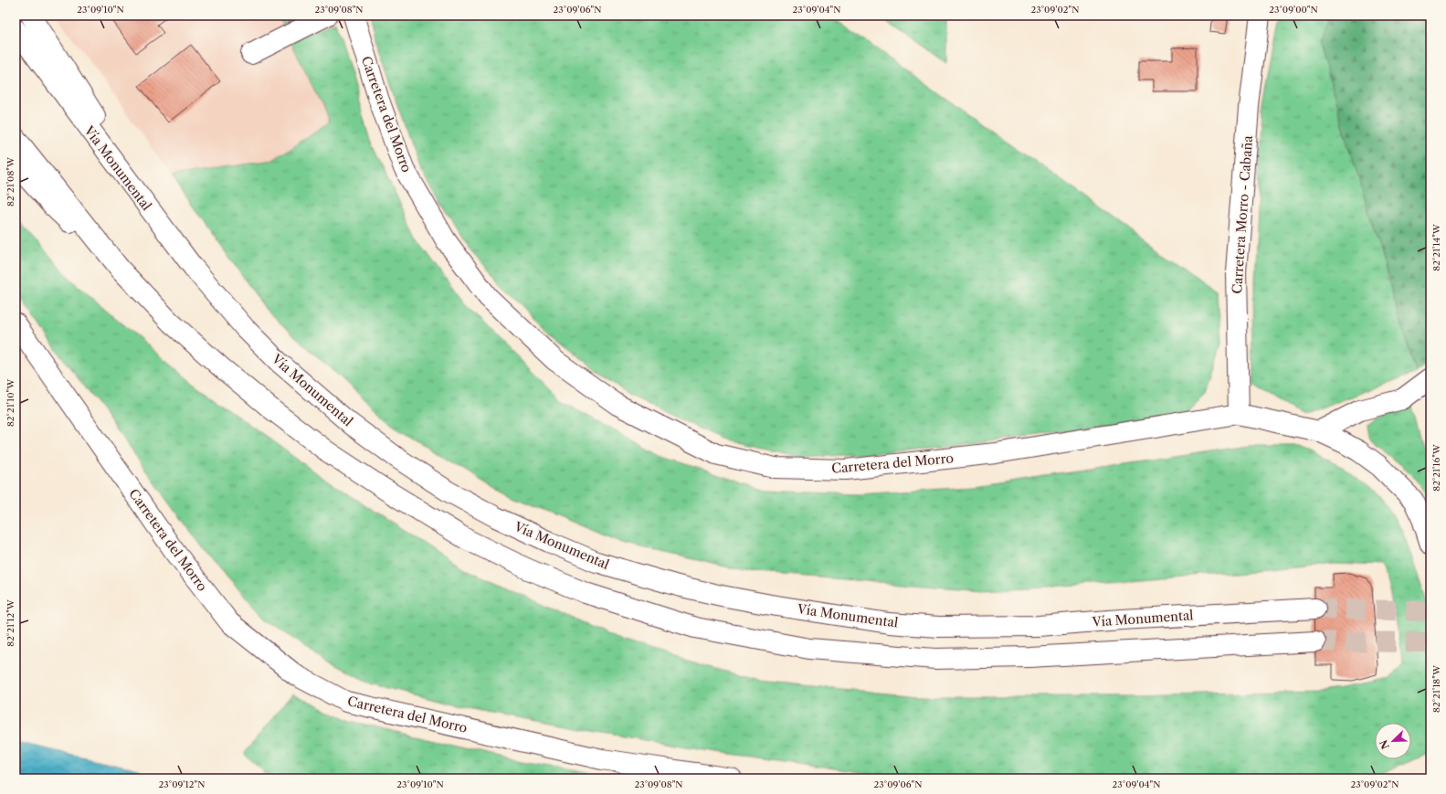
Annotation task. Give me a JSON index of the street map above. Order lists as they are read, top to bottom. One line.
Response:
{"streets":{"main road":["Carretera del Morro","Vía Monumental","Carretera Morro - Cabaña"]},"crossings":[["Carretera del Morro","Carretera Morro - Cabaña"]],"north":"bottom left","coordinates":["23°09'10\"N","23°09'08\"N","23°09'06\"N","23°09'04\"N","23°09'02\"N","23°09'00\"N","82°21'08\"W","82°21'14\"W","82°21'10\"W","82°21'16\"W","82°21'12\"W","82°21'18\"W","23°09'12\"N"]}
